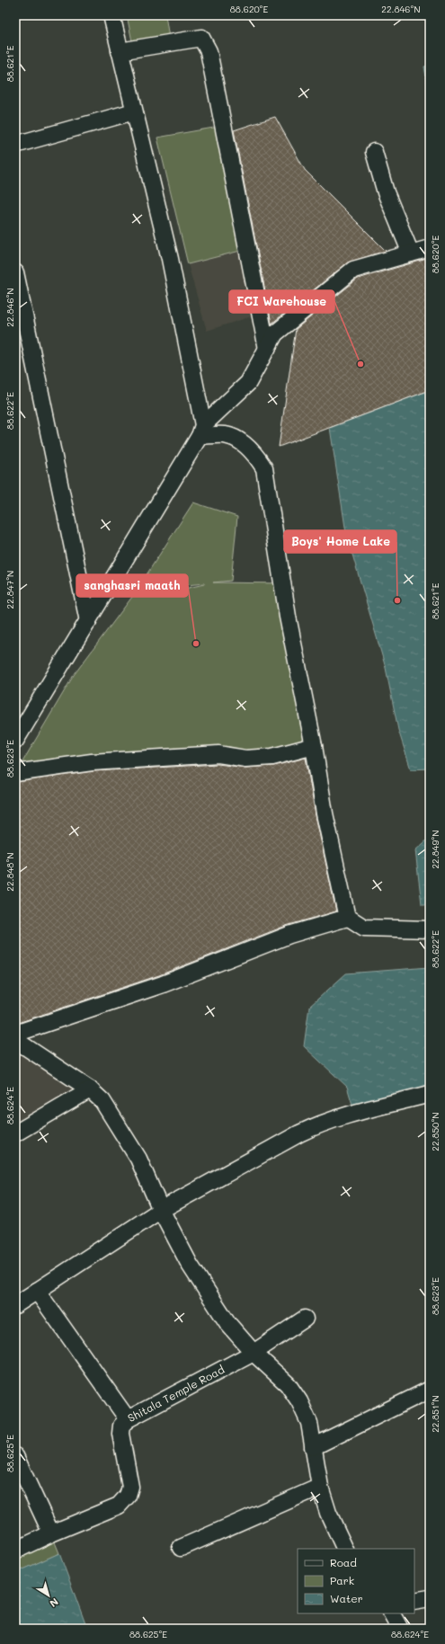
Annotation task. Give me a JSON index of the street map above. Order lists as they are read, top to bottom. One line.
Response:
{"streets":{"street":["Shitala Temple Road"]},"places":["FCI Warehouse","Boys' Home Lake","sanghasri maath"],"legend":["Road","Park","Water"],"north":"bottom right","coordinates":["88.620°E","22.846°N","88.621°E","88.622°E","22.847°N","88.623°E","22.849°N","22.848°N","88.624°E","22.850°N","22.851°N","88.625°E"]}
